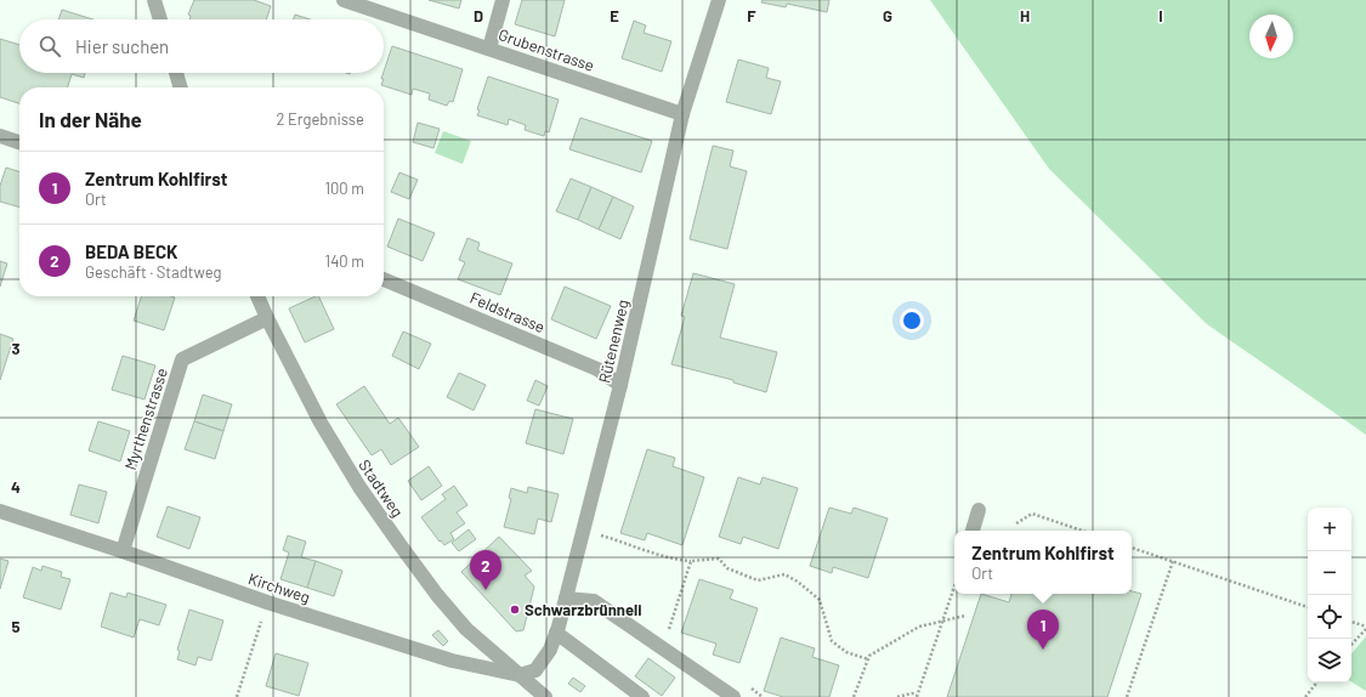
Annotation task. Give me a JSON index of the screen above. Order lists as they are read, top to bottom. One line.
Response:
{"streets":{"street":["Grubenstrasse","Feldstrasse","Rütenenweg","Myrthenstrasse","Stadtweg","Kirchweg"]},"crossings":[["Grubenstrasse","Rütenenweg"],["Feldstrasse","Rütenenweg"],["Rütenenweg","Stadtweg"],["Rütenenweg","Kirchweg"],["Myrthenstrasse","Stadtweg"],["Myrthenstrasse","Kirchweg"],["Stadtweg","Kirchweg"]],"places":["Schwarzbrünneli"],"north":"bottom","page":{"search":"Hier suchen","heading":["In der Nähe","2 Ergebnisse"],"list":[{"mark":"1","name":"Zentrum Kohlfirst","note":"Ort","value":"100 m"},{"mark":"2","name":"BEDA BECK","note":"Geschäft · Stadtweg","value":"140 m"}],"map_buttons":["+","−"],"popup":["Zentrum Kohlfirst","Ort"],"pins":["2","1"]},"grid":{"columns":["D","E","F","G","H","I"],"rows":["3","4","5"]}}
